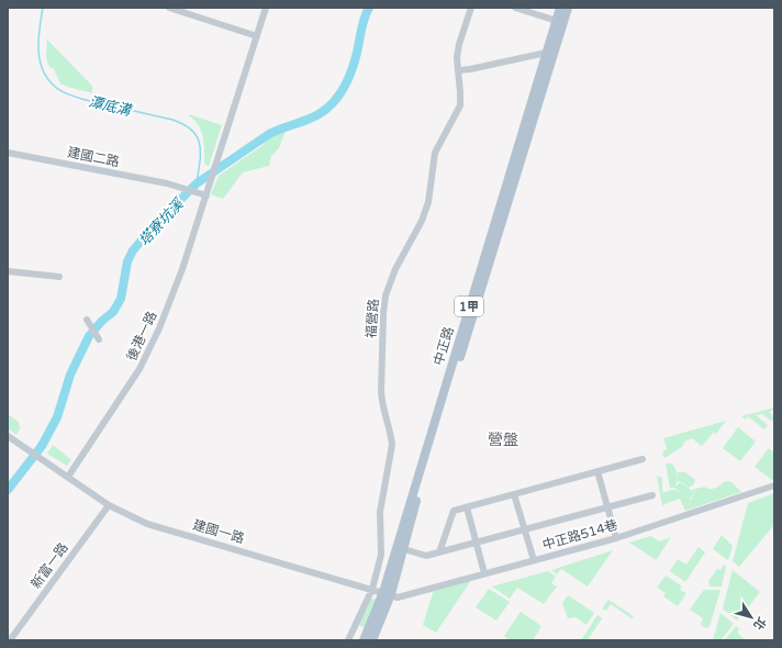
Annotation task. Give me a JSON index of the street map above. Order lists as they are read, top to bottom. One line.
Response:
{"streets":{"main road":["1甲","中正路"],"street":["建國二路","福營路","後港一路","建國一路","中正路514巷","新富一路"]},"crossings":[["建國二路","後港一路"],["福營路","建國一路"],["後港一路","建國一路"],["中正路","建國一路"],["中正路","中正路514巷"],["建國一路","中正路514巷"],["建國一路","新富一路"]],"districts":["營盤"],"water":["潭底溝","塔寮坑溪"],"north":"bottom right"}
